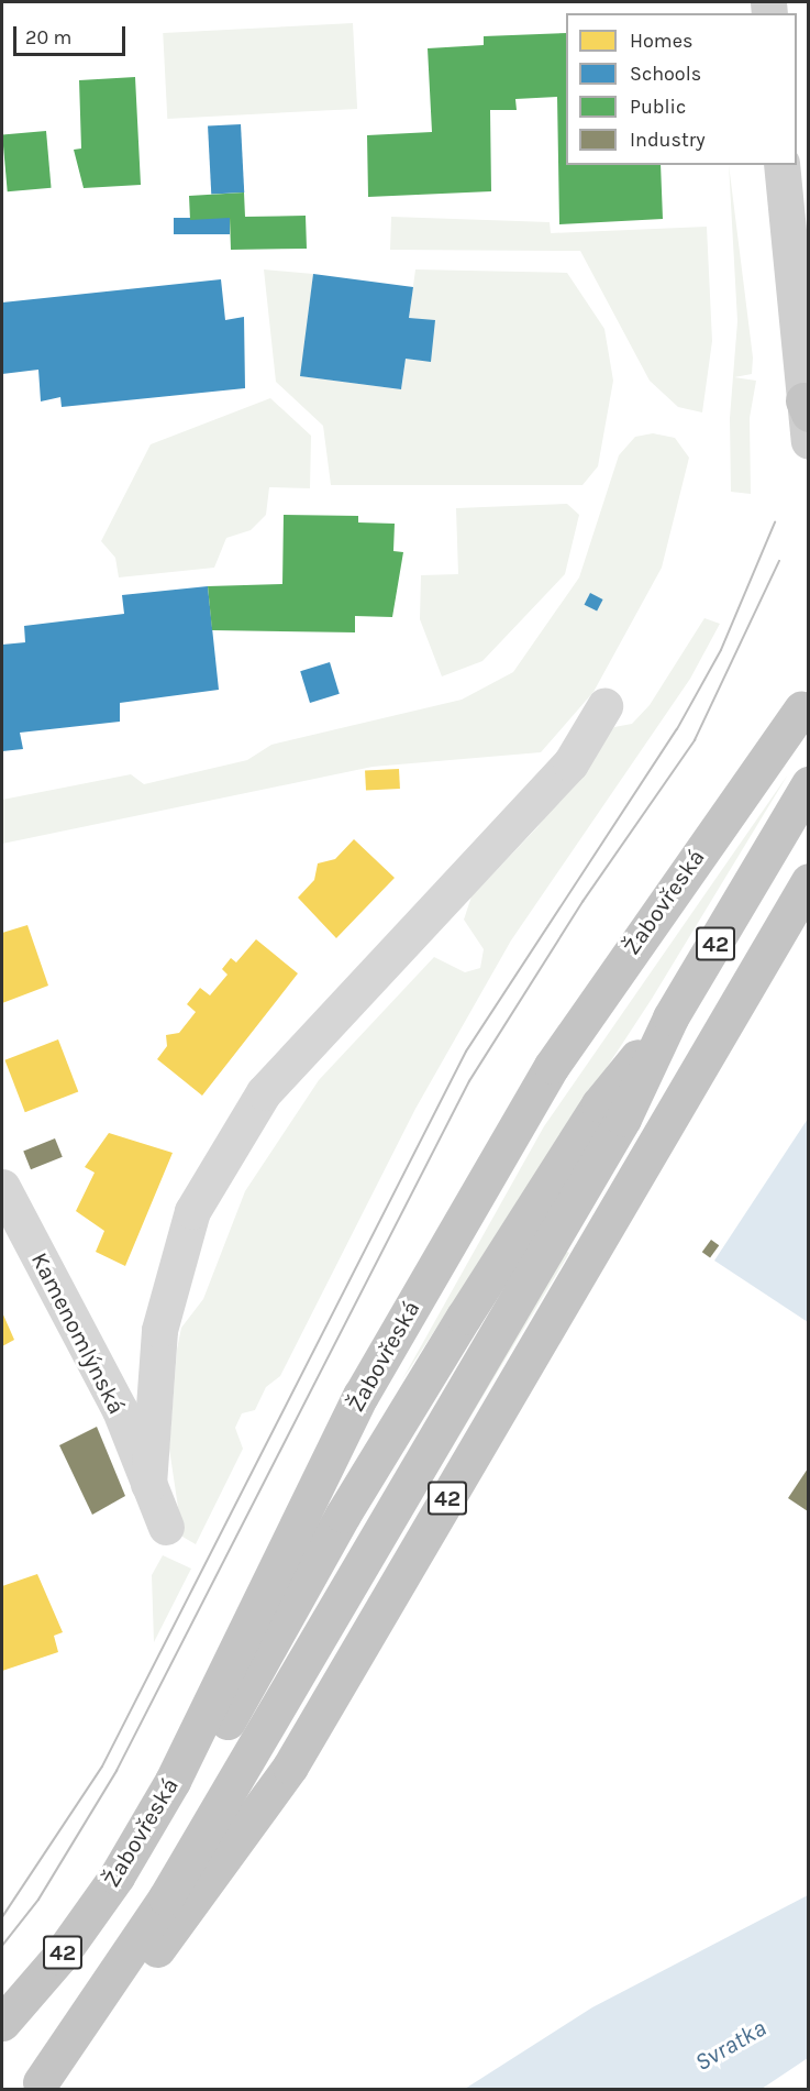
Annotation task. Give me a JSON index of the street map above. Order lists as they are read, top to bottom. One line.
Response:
{"streets":{"highway":["Žabovřeská","42"],"street":["Kamenomlýnská"]},"crossings":[["Žabovřeská","42"]],"water":["Svratka"],"legend":["Homes","Schools","Public","Industry"],"scale_bar":"20 m"}
